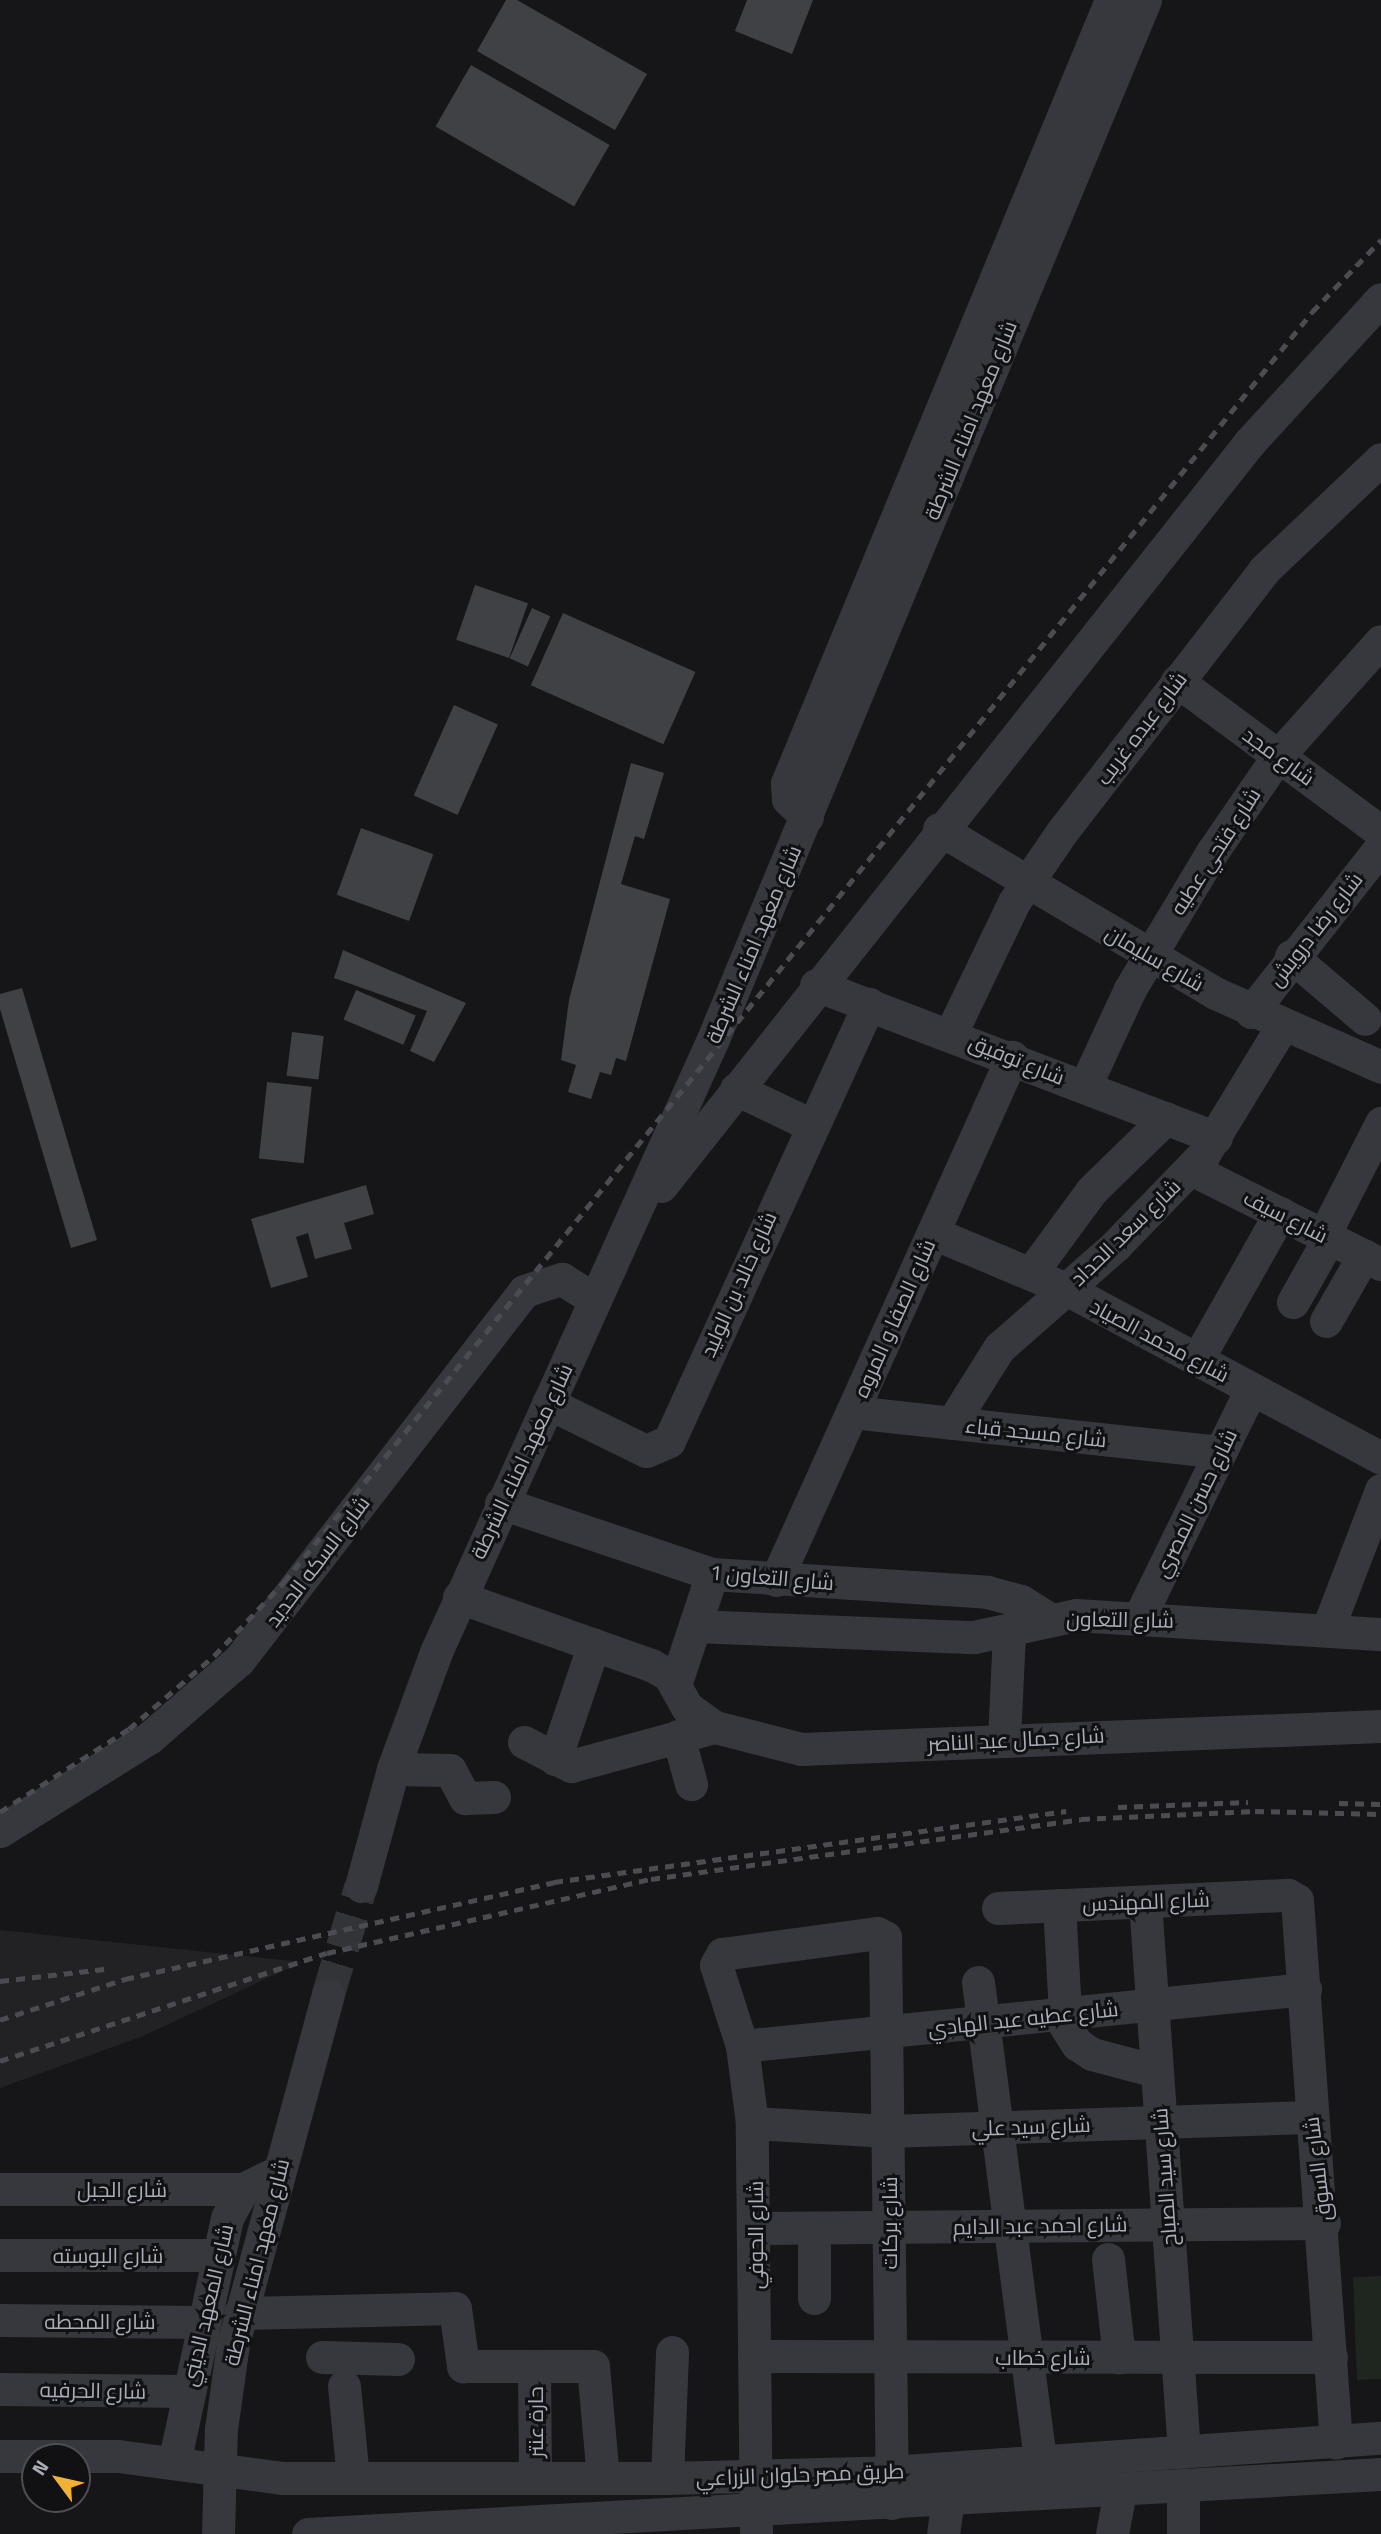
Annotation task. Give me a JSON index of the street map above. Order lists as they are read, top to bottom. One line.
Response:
{"streets":{"street":["شارع معهد امناء الشرطة","شارع عبده غريب","شارع مجد","شارع فتحي عطيه","شارع رضا درويش","شارع سليمان","شارع توفيق","شارع سيف","شارع سعد الحداد","شارع خالد بن الوليد","شارع الصفا و المروه","شارع محمد الصياد","شارع مسجد قباء","شارع حسن المصري","شارع السكه الحديد","شارع التعاون 1","شارع التعاون","شارع جمال عبد الناصر","شارع المهندس","شارع عطيه عبد الهادي","شارع سيد علي","شارع السوق","شارع سيد الصباح","شارع الجبل","شارع بركات","شارع احمد عبد الدايم","شارع الحوفي","شارع البوسته","شارع المعهد الديني","شارع المحطه","شارع خطاب","شارع الحرفيه","حارة عنتر","طريق مصر حلوان الزراعي"]},"crossings":[["شارع معهد امناء الشرطة","شارع خالد بن الوليد"],["شارع معهد امناء الشرطة","شارع السكه الحديد"],["شارع معهد امناء الشرطة","شارع التعاون 1"],["شارع معهد امناء الشرطة","شارع جمال عبد الناصر"],["شارع معهد امناء الشرطة","طريق مصر حلوان الزراعي"],["شارع عبده غريب","شارع مجد"],["شارع عبده غريب","شارع سليمان"],["شارع عبده غريب","شارع توفيق"],["شارع مجد","شارع فتحي عطيه"],["شارع فتحي عطيه","شارع سليمان"],["شارع فتحي عطيه","شارع توفيق"],["شارع رضا درويش","شارع سليمان"],["شارع سليمان","شارع سعد الحداد"],["شارع توفيق","شارع سعد الحداد"],["شارع توفيق","شارع خالد بن الوليد"],["شارع توفيق","شارع الصفا و المروه"],["شارع سيف","شارع سعد الحداد"],["شارع سعد الحداد","شارع محمد الصياد"],["شارع سعد الحداد","شارع مسجد قباء"],["شارع الصفا و المروه","شارع محمد الصياد"],["شارع الصفا و المروه","شارع مسجد قباء"],["شارع الصفا و المروه","شارع التعاون 1"],["شارع محمد الصياد","شارع حسن المصري"],["شارع مسجد قباء","شارع حسن المصري"],["شارع حسن المصري","شارع التعاون"],["شارع التعاون 1","شارع التعاون"],["شارع المهندس","شارع السوق"],["شارع المهندس","شارع سيد الصباح"],["شارع عطيه عبد الهادي","شارع السوق"],["شارع عطيه عبد الهادي","شارع سيد الصباح"],["شارع عطيه عبد الهادي","شارع بركات"],["شارع عطيه عبد الهادي","شارع الحوفي"],["شارع سيد علي","شارع السوق"],["شارع سيد علي","شارع سيد الصباح"],["شارع سيد علي","شارع بركات"],["شارع سيد علي","شارع الحوفي"],["شارع السوق","شارع احمد عبد الدايم"],["شارع السوق","شارع خطاب"],["شارع السوق","طريق مصر حلوان الزراعي"],["شارع سيد الصباح","شارع احمد عبد الدايم"],["شارع سيد الصباح","شارع خطاب"],["شارع سيد الصباح","طريق مصر حلوان الزراعي"],["شارع الجبل","شارع المعهد الديني"],["شارع بركات","شارع احمد عبد الدايم"],["شارع بركات","شارع الحوفي"],["شارع بركات","شارع خطاب"],["شارع بركات","طريق مصر حلوان الزراعي"],["شارع احمد عبد الدايم","شارع الحوفي"],["شارع الحوفي","شارع خطاب"],["شارع الحوفي","طريق مصر حلوان الزراعي"],["شارع البوسته","شارع المعهد الديني"],["شارع المعهد الديني","شارع المحطه"],["شارع المعهد الديني","شارع الحرفيه"],["شارع المعهد الديني","طريق مصر حلوان الزراعي"],["حارة عنتر","طريق مصر حلوان الزراعي"]],"north":"top left"}
